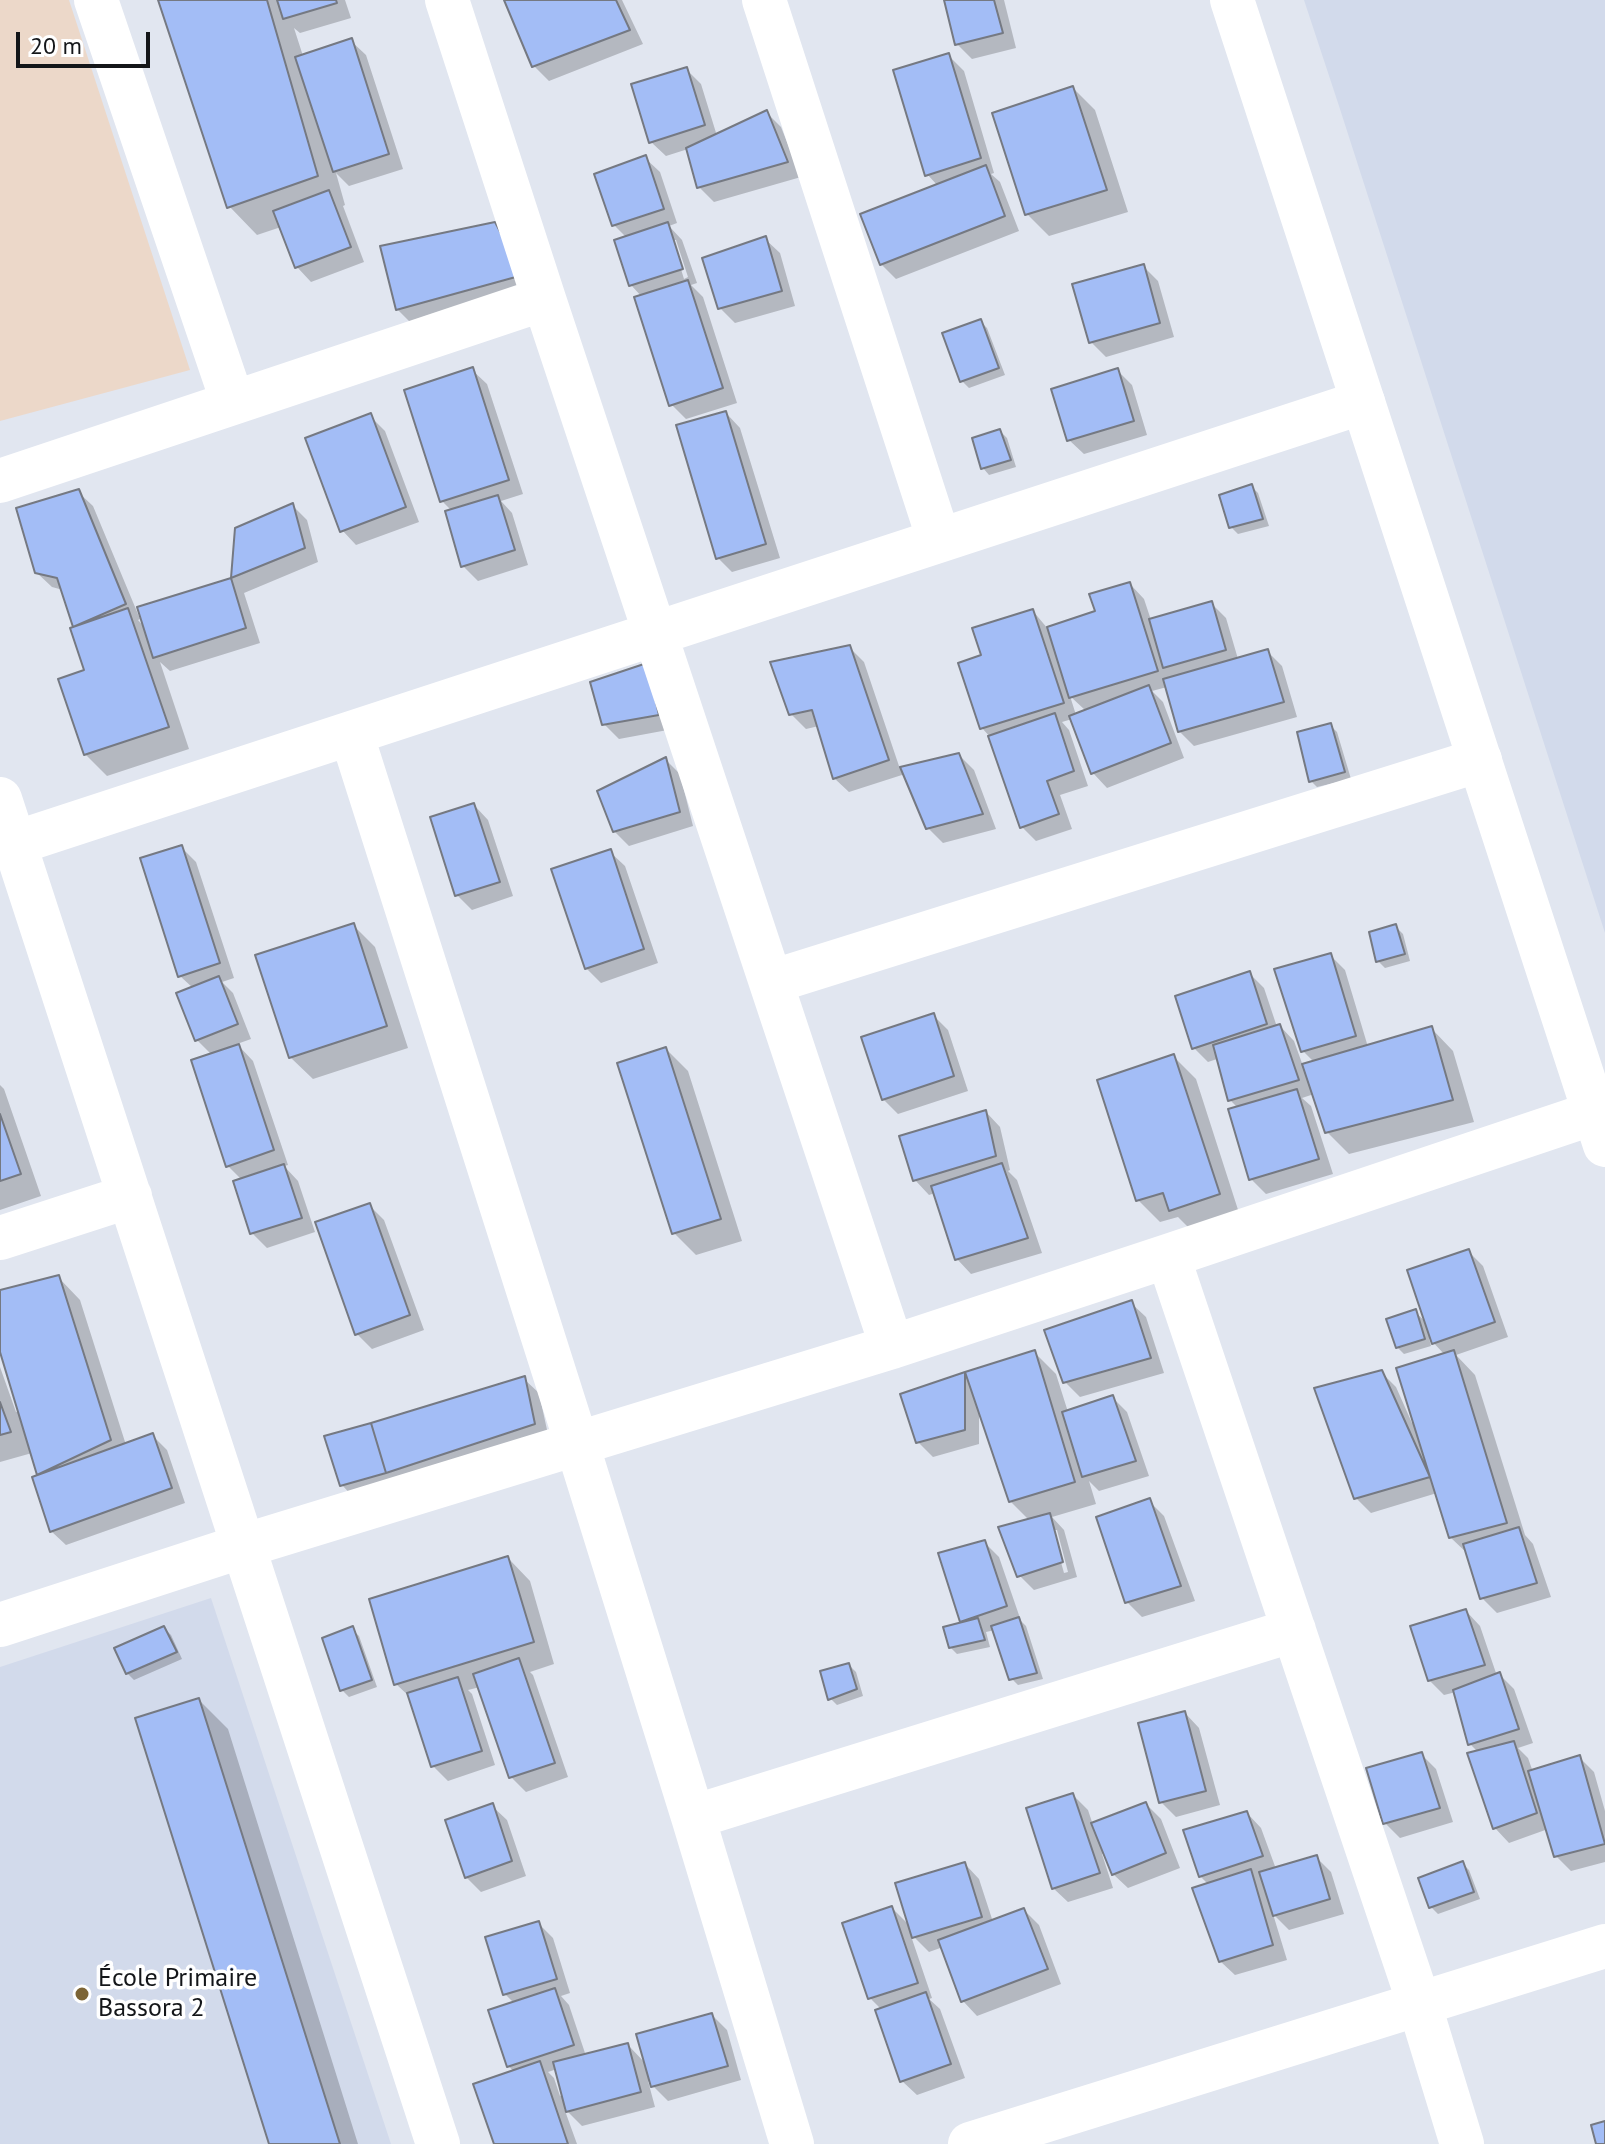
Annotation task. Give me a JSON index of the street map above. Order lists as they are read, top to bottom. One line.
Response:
{"places":["École Primaire Bassora 2"],"scale_bar":"20 m"}
